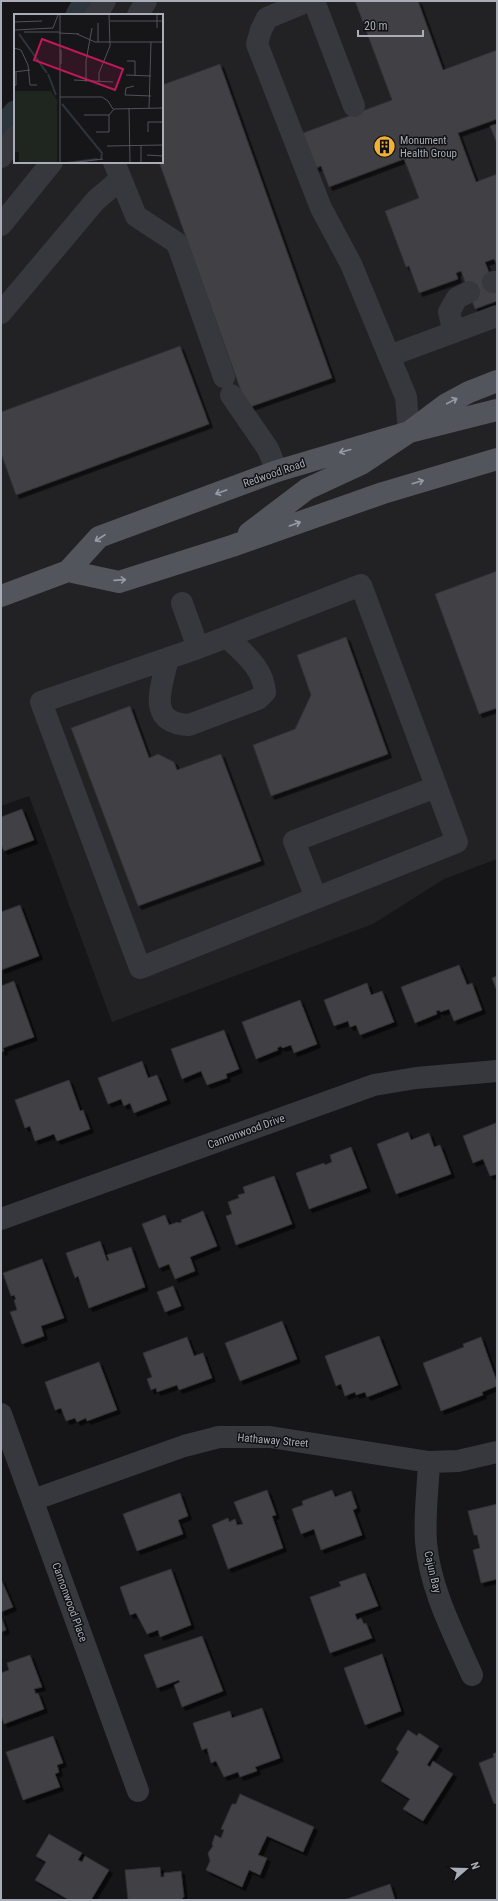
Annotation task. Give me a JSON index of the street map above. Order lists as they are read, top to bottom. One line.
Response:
{"streets":{"main road":["Redwood Road"],"street":["Cannonwood Drive","Hathaway Street","Cajun Bay","Cannonwood Place"]},"crossings":[["Hathaway Street","Cajun Bay"],["Hathaway Street","Cannonwood Place"]],"places":{"building":["Monument Health Group"]},"scale_bar":"20 m","north":"right"}
